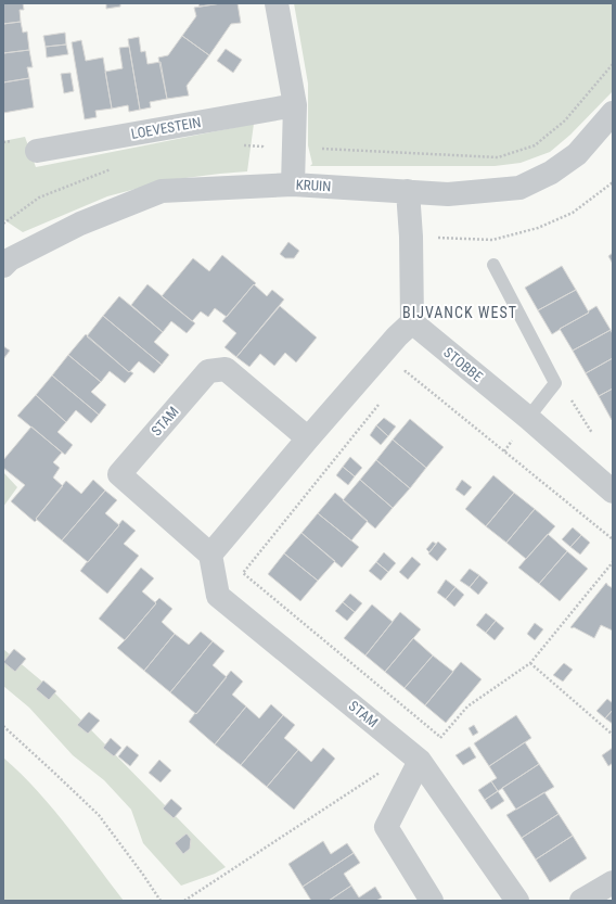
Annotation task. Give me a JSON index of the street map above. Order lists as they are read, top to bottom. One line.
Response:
{"streets":{"street":["LOEVESTEIN","KRUIN","STOBBE","STAM"]},"districts":["BIJVANCK WEST"]}
